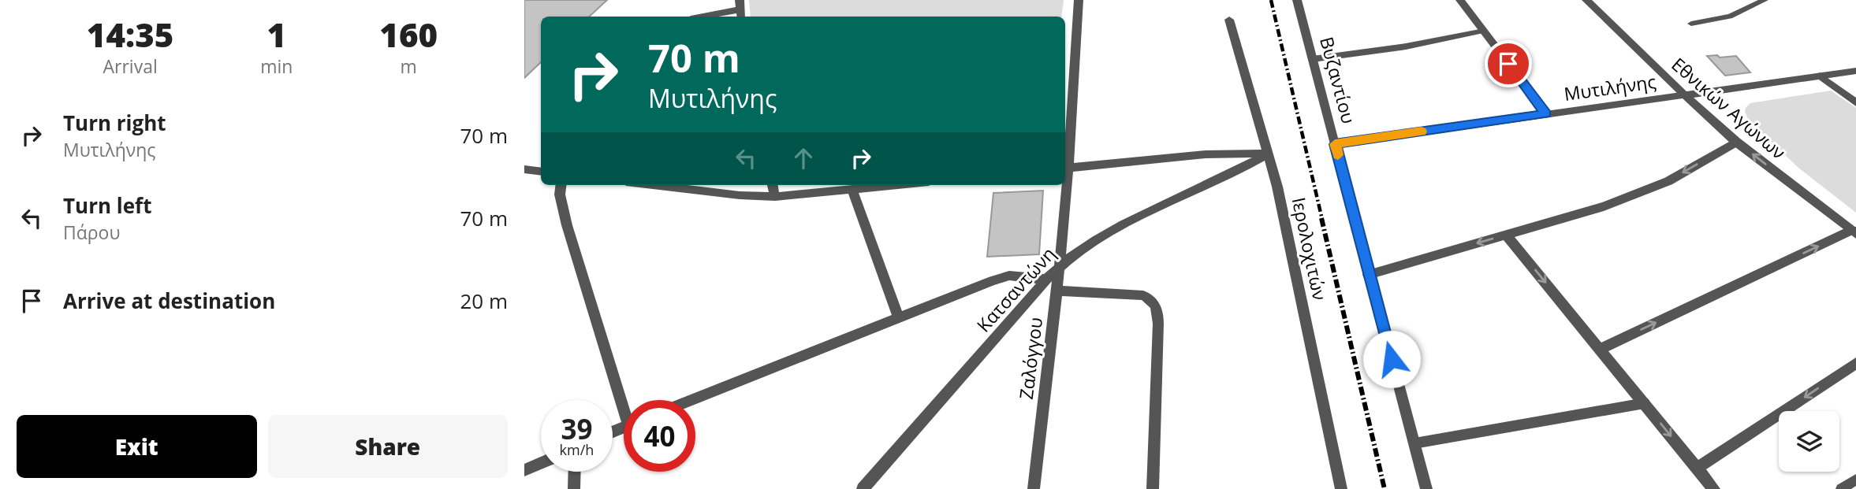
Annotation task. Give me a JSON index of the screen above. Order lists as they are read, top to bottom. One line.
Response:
{"streets":{"street":["Βυζαντίου","Μυτιλήνης","Εθνικών Αγώνων","Ιερολοχιτών","Κατσαντώνη","Ζαλόγγου"]},"crossings":[["Βυζαντίου","Μυτιλήνης"],["Μυτιλήνης","Εθνικών Αγώνων"],["Ιερολοχιτών","Κατσαντώνη"],["Κατσαντώνη","Ζαλόγγου"]],"one_way":["Εθνικών Αγώνων"],"page":{"eta":["14:35","Arrival","1","min","160","m"],"turn":["70 m","Μυτιλήνης"],"list":[{"name":"Turn right","note":"Μυτιλήνης","value":"70 m"},{"name":"Turn left","note":"Πάρου","value":"70 m"},{"name":"Arrive at destination","value":"20 m"}],"speed":"39 km/h","limit":"40","buttons":["Exit","Share"]}}
